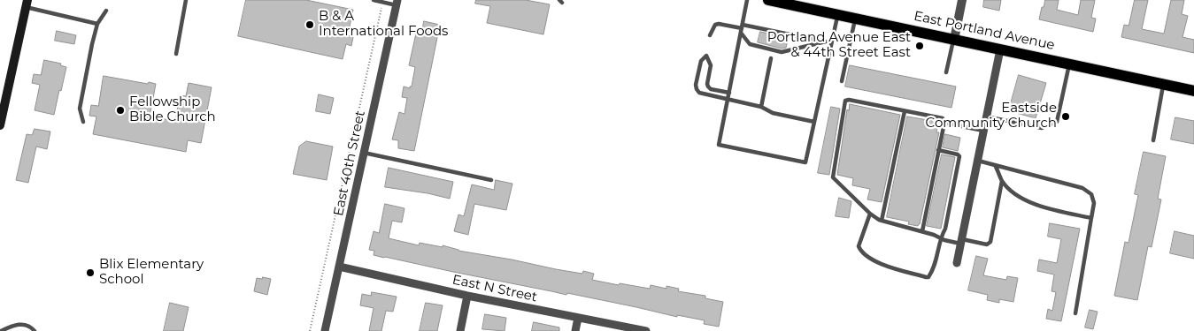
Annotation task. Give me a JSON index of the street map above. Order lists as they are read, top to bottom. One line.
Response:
{"streets":{"main road":["East Portland Avenue"],"street":["East 40th Street","East N Street"]},"crossings":[["East 40th Street","East N Street"]],"places":["B & A International Foods","Portland Avenue East & 44th Street East","Fellowship Bible Church","Eastside Community Church","Blix Elementary School"]}
